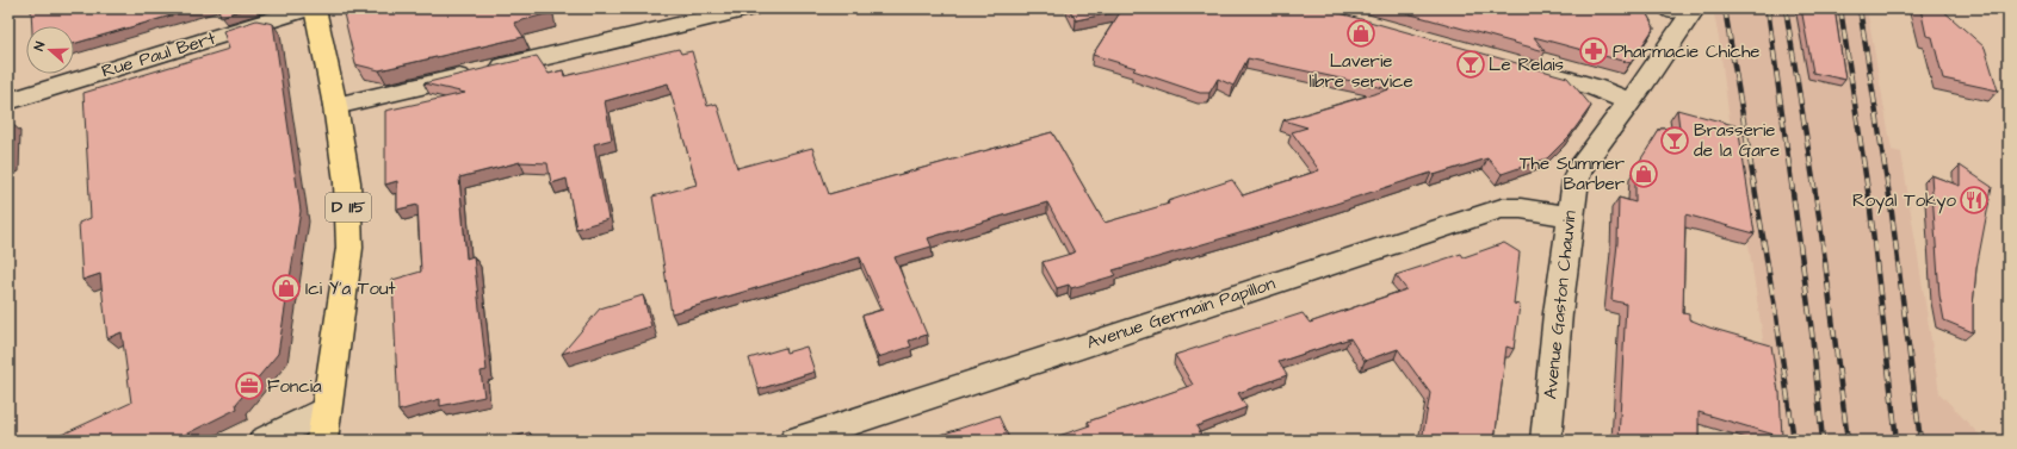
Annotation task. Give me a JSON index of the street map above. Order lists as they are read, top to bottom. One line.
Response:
{"streets":{"main road":["D 115"],"street":["Rue Paul Bert","Avenue Gaston Chauvin","Avenue Germain Papillon"]},"crossings":[["Avenue Gaston Chauvin","Avenue Germain Papillon"]],"places":{"shop":["Laverie libre service","The Summer Barber","Ici Y'a Tout"],"pharmacy":["Pharmacie Chiche"],"bar":["Le Relais","Brasserie de la Gare"],"restaurant":["Royal Tokyo"],"office":["Foncia"]},"north":"left"}
